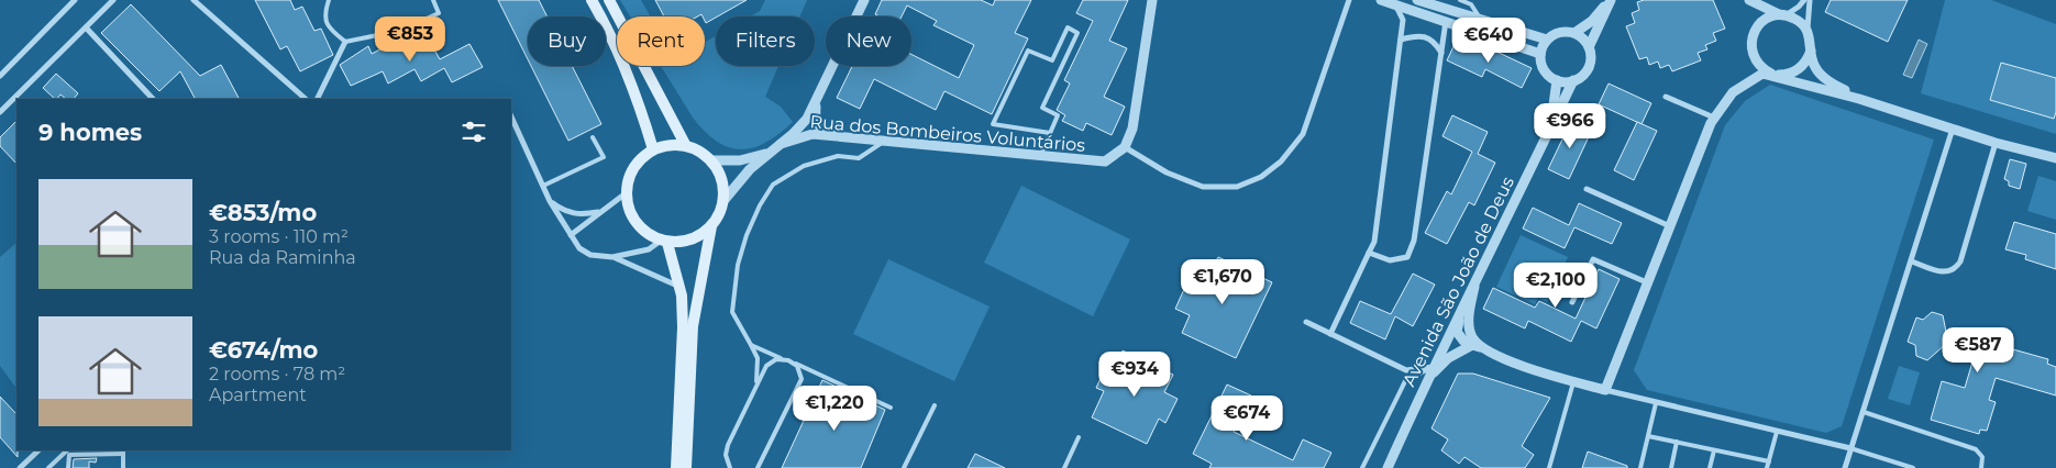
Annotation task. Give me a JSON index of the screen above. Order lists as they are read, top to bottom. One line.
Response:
{"streets":{"street":["Rua dos Bombeiros Voluntários","Avenida São João de Deus"]},"page":{"price":["€853","€640","€966","€1,670","€2,100","€587","€934","€1,220","€674"],"chip":["Buy","Rent","Filters","New"],"heading":"9 homes","list":[{"name":"€853/mo","note":"3 rooms · 110 m² · Rua da Raminha"},{"name":"€674/mo","note":"2 rooms · 78 m² · Apartment"}]}}
